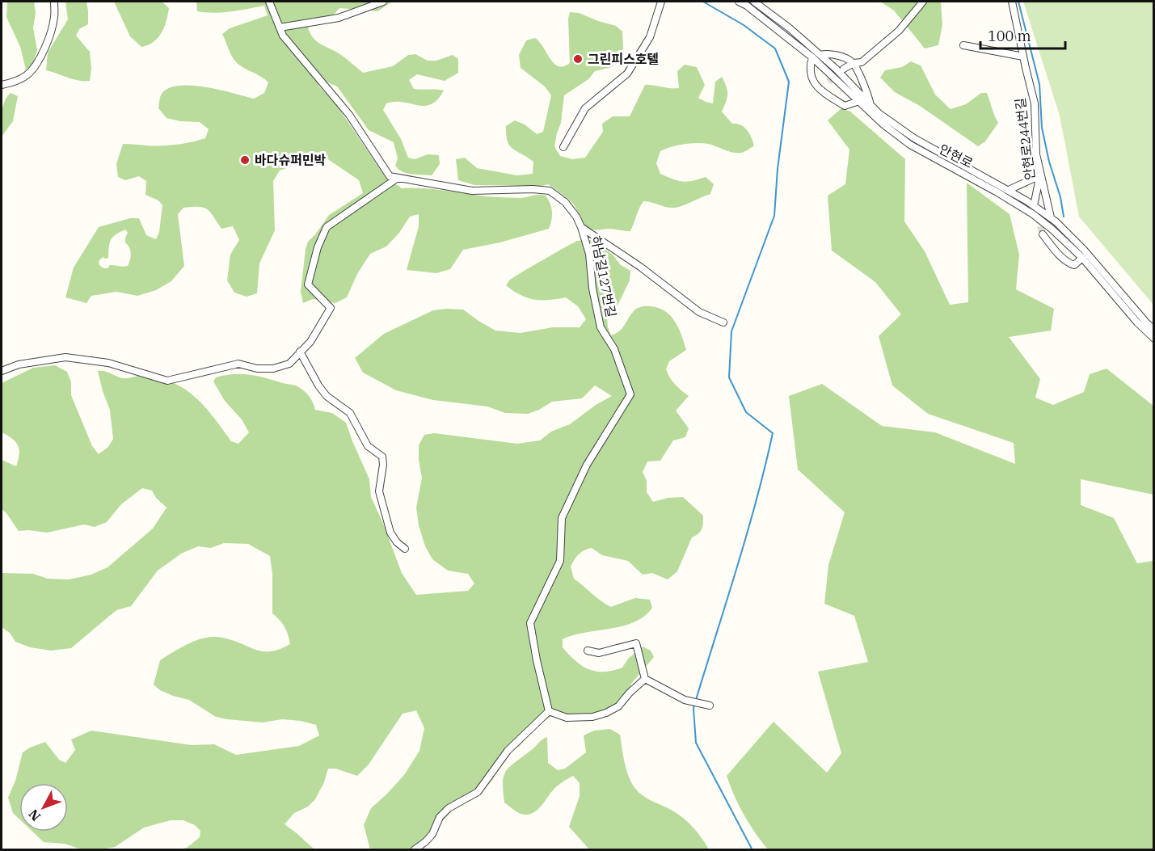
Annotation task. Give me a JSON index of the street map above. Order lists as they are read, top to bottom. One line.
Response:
{"streets":{"street":["안현로244번길","안현로","하남길127번길"]},"crossings":[["안현로244번길","안현로"]],"places":["그린피스호텔","바다슈퍼민박"],"scale_bar":"100 m","north":"bottom left"}
